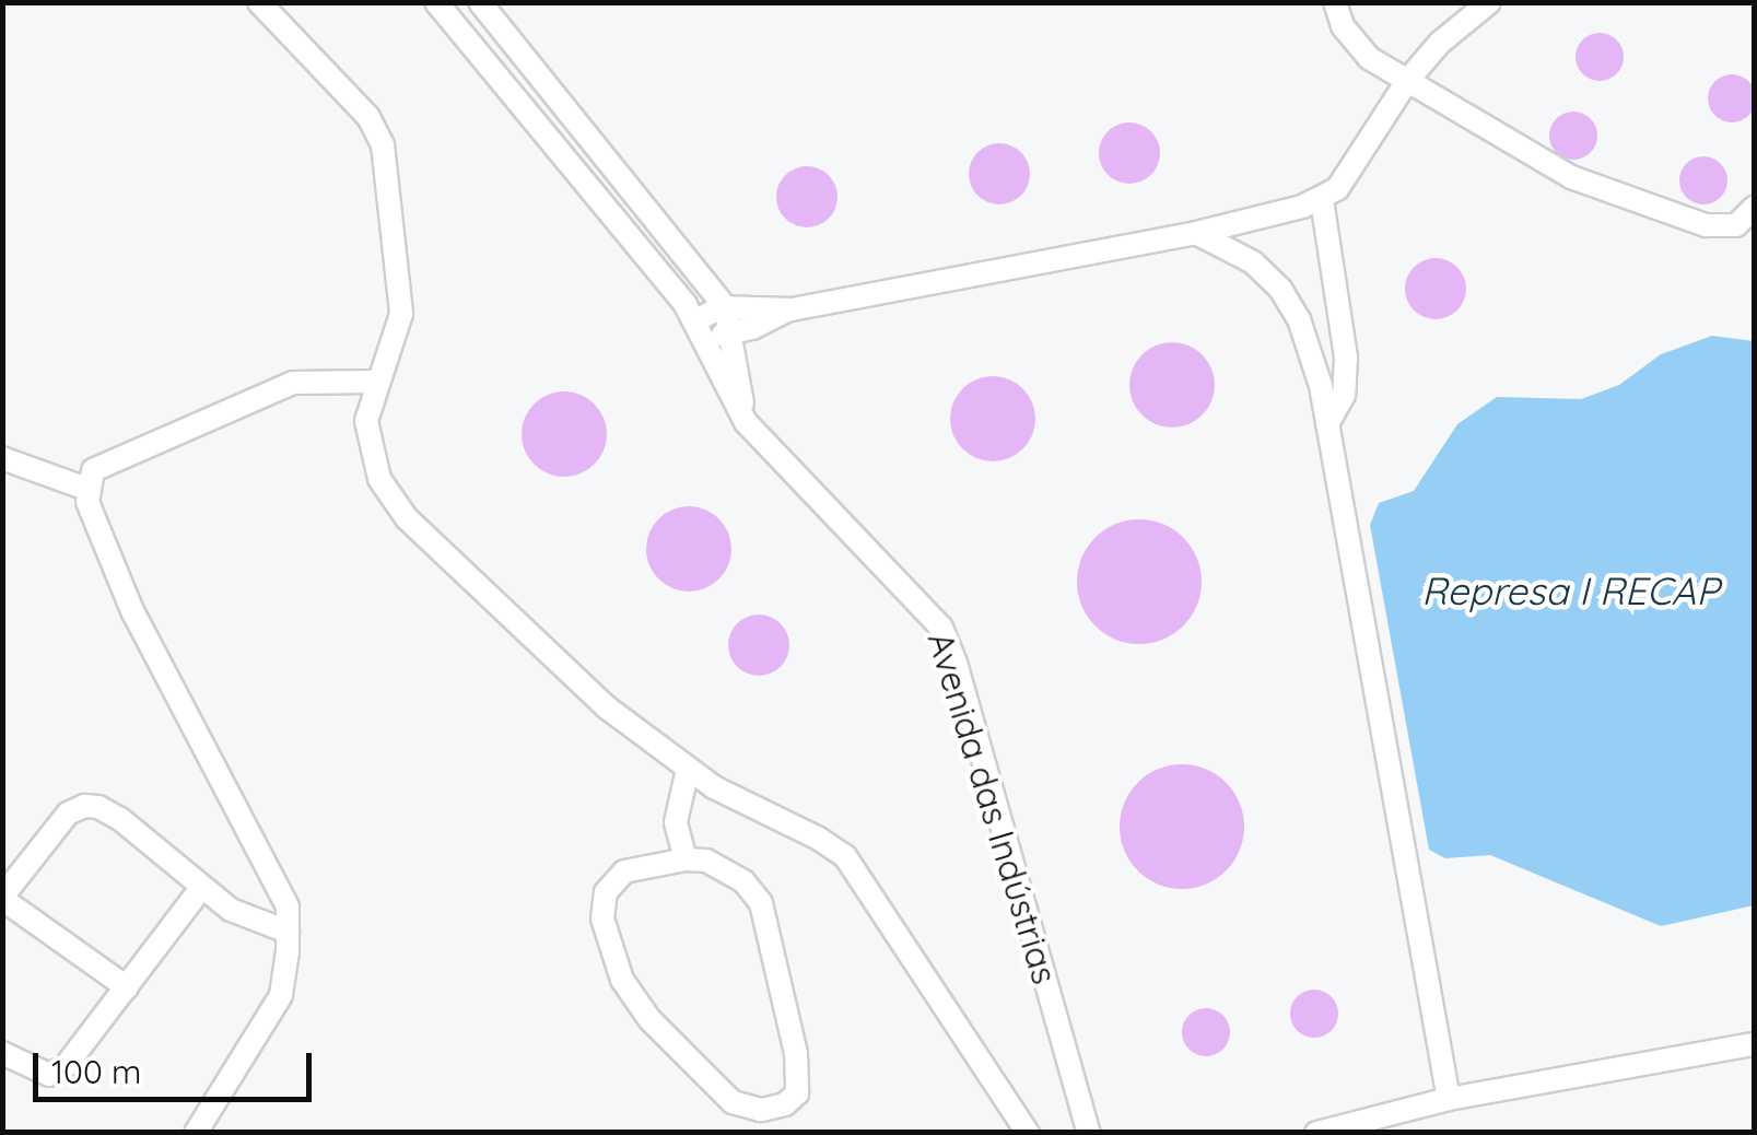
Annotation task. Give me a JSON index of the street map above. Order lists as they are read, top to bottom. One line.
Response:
{"streets":{"lane":["Avenida das Indústrias"]},"water":["Represa I RECAP"],"scale_bar":"100 m"}
